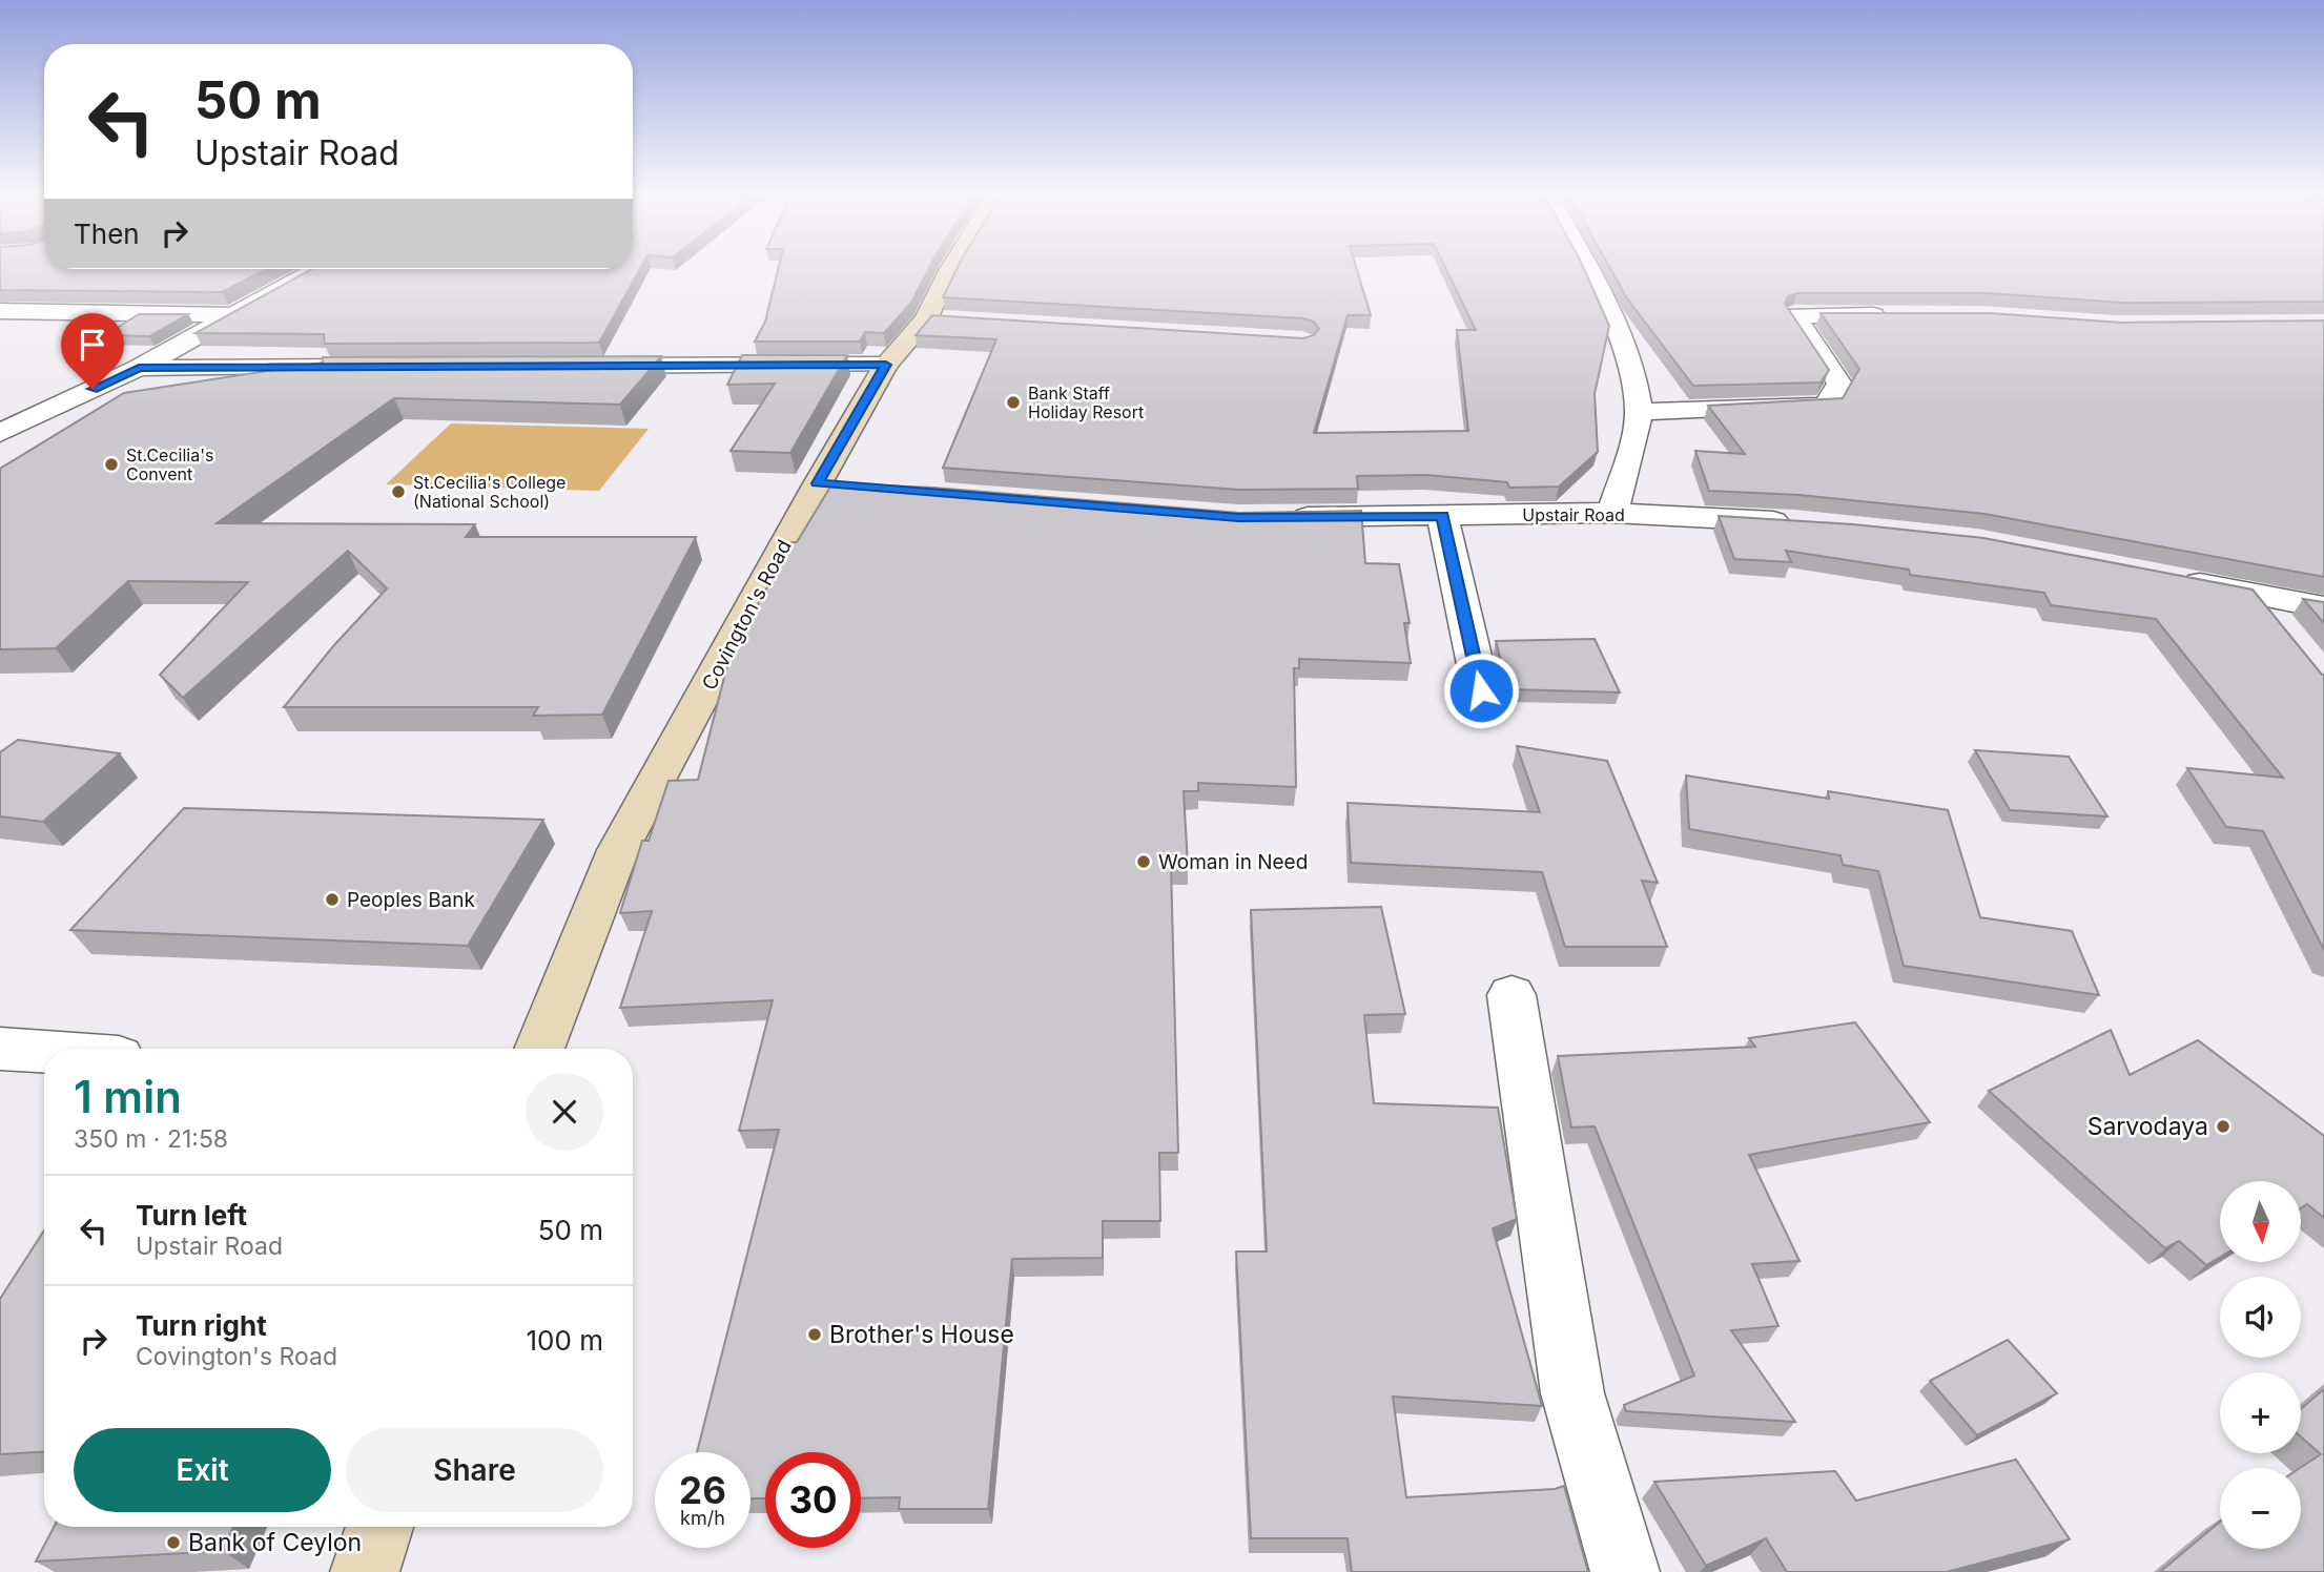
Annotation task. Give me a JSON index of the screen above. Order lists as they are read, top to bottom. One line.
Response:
{"streets":{"main road":["Covington's Road"],"street":["Upstair Road"]},"places":["Bank Staff Holiday Resort","St.Cecilia's Convent","St.Cecilia's College (National School)","Woman in Need","Peoples Bank","Sarvodaya","Brother's House","Bank of Ceylon"],"north":"bottom","page":{"turn":["50 m","Upstair Road"],"then":"Then","heading":["1 min","350 m · 21:58"],"list":[{"name":"Turn left","note":"Upstair Road","value":"50 m"},{"name":"Turn right","note":"Covington's Road","value":"100 m"}],"map_buttons":["+","−"],"buttons":["Exit","Share"],"speed":"26 km/h","limit":"30"}}
